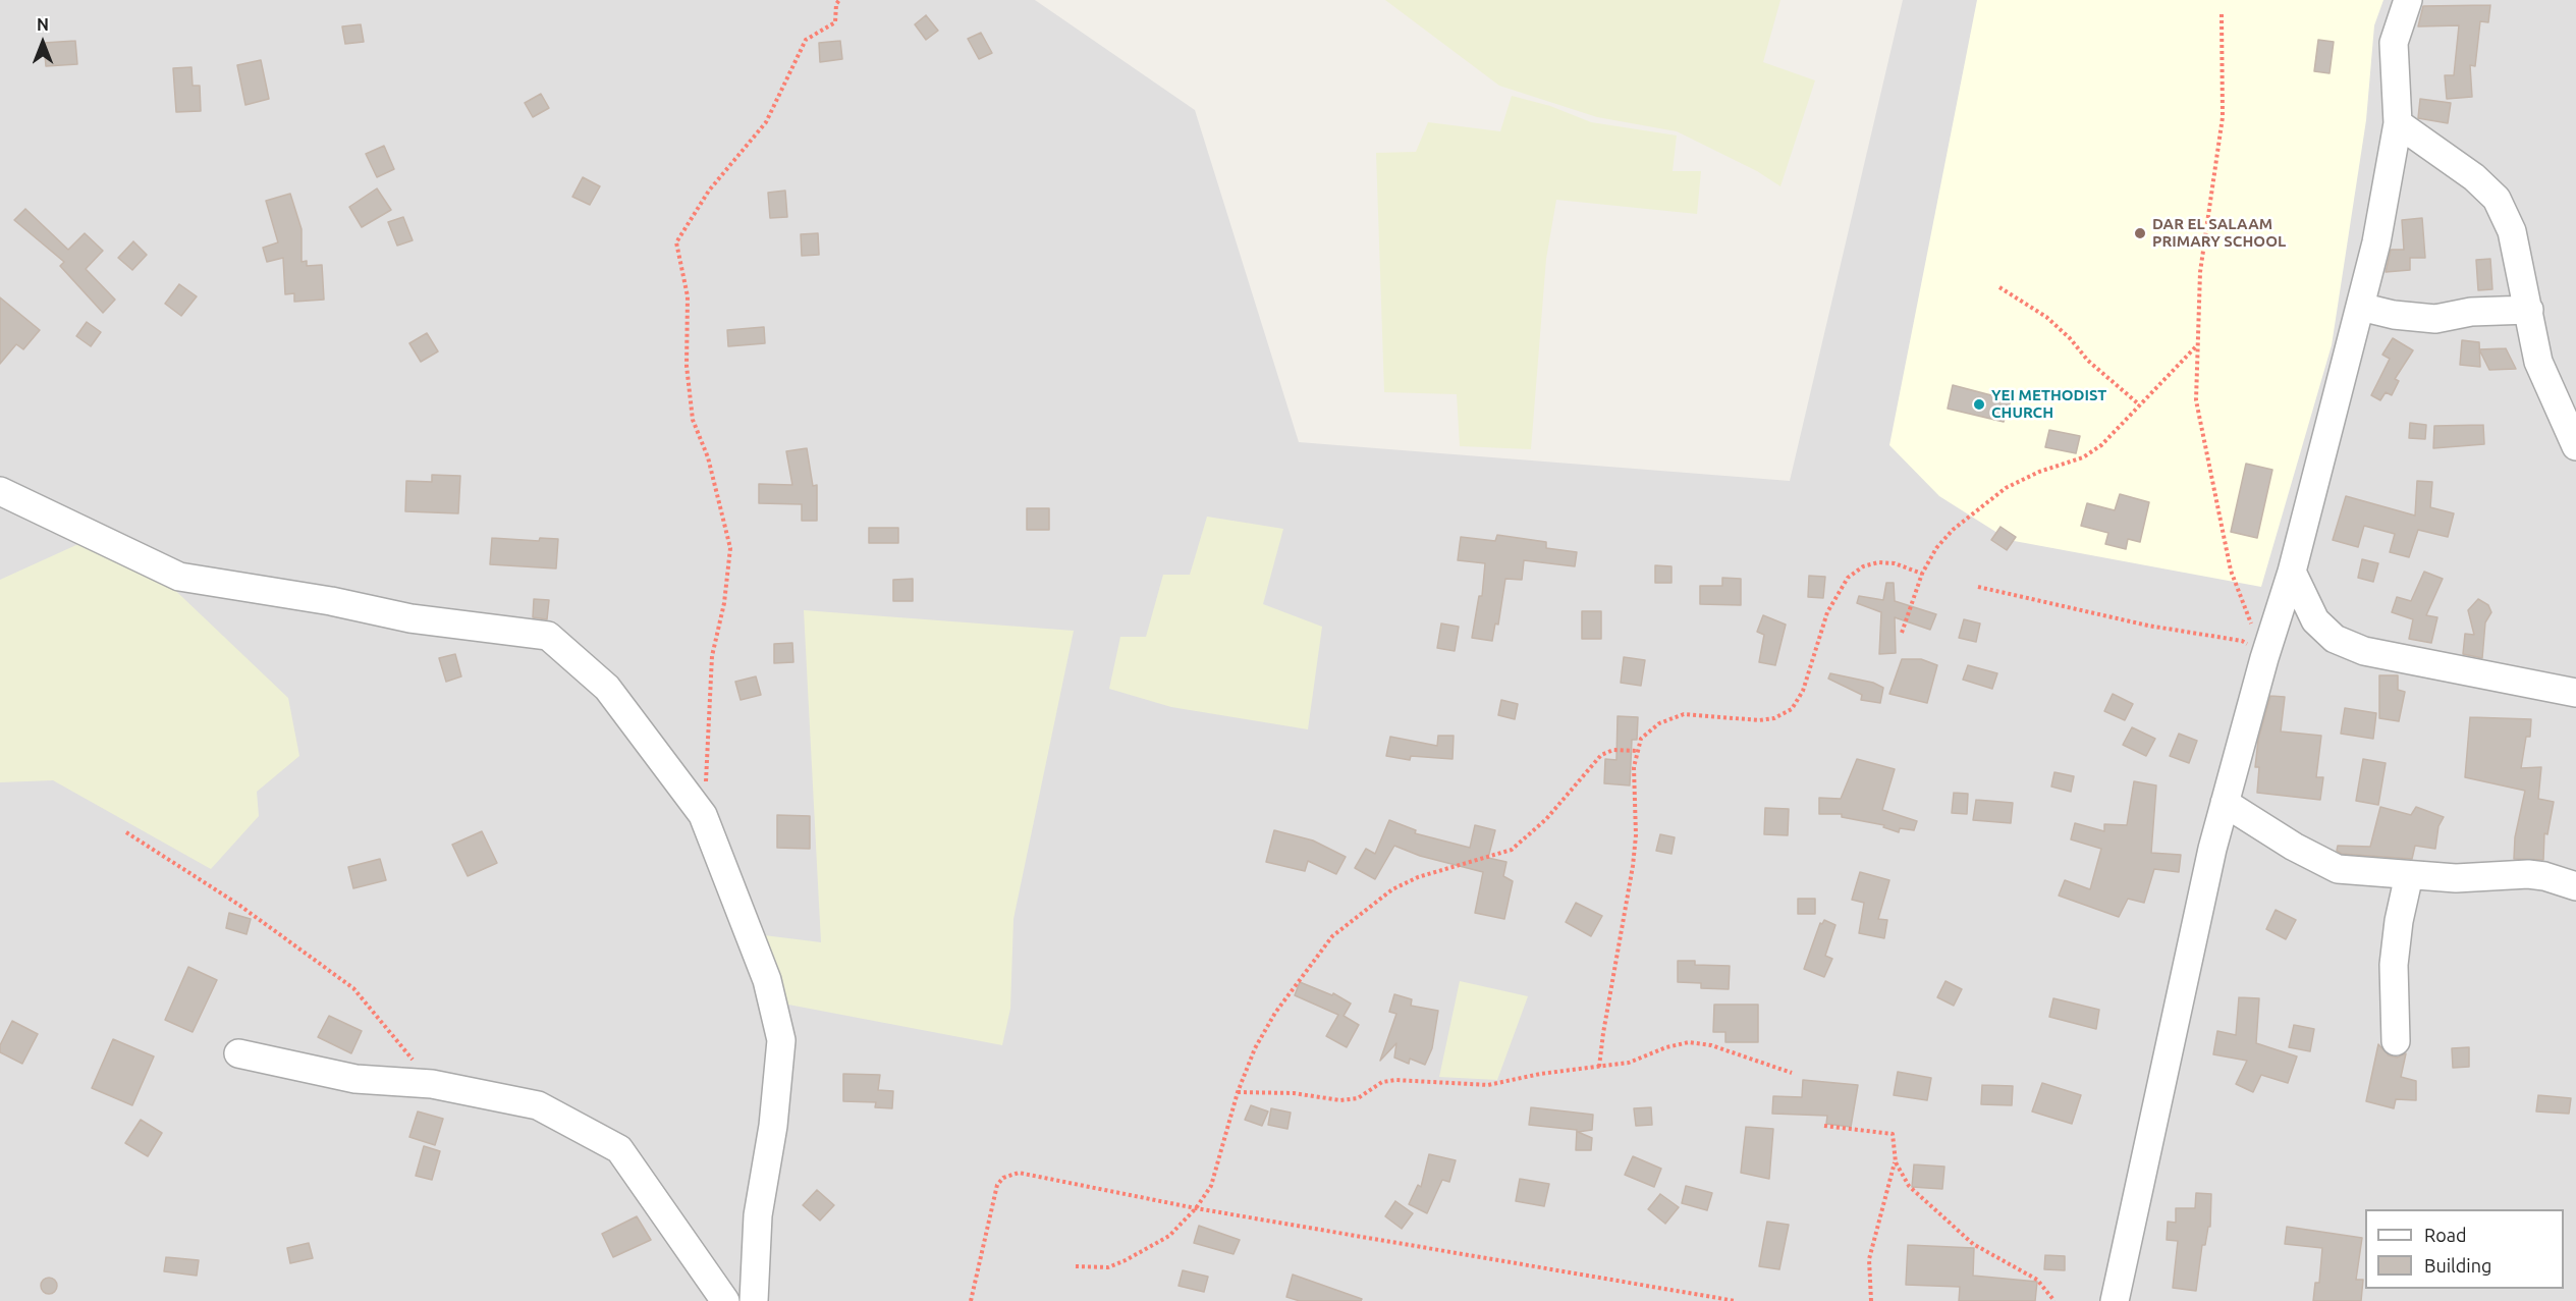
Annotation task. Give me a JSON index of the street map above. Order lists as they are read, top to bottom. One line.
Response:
{"places":["DAR EL SALAAM PRIMARY SCHOOL","YEI METHODIST CHURCH"],"legend":["Road","Building"],"north":"top"}
